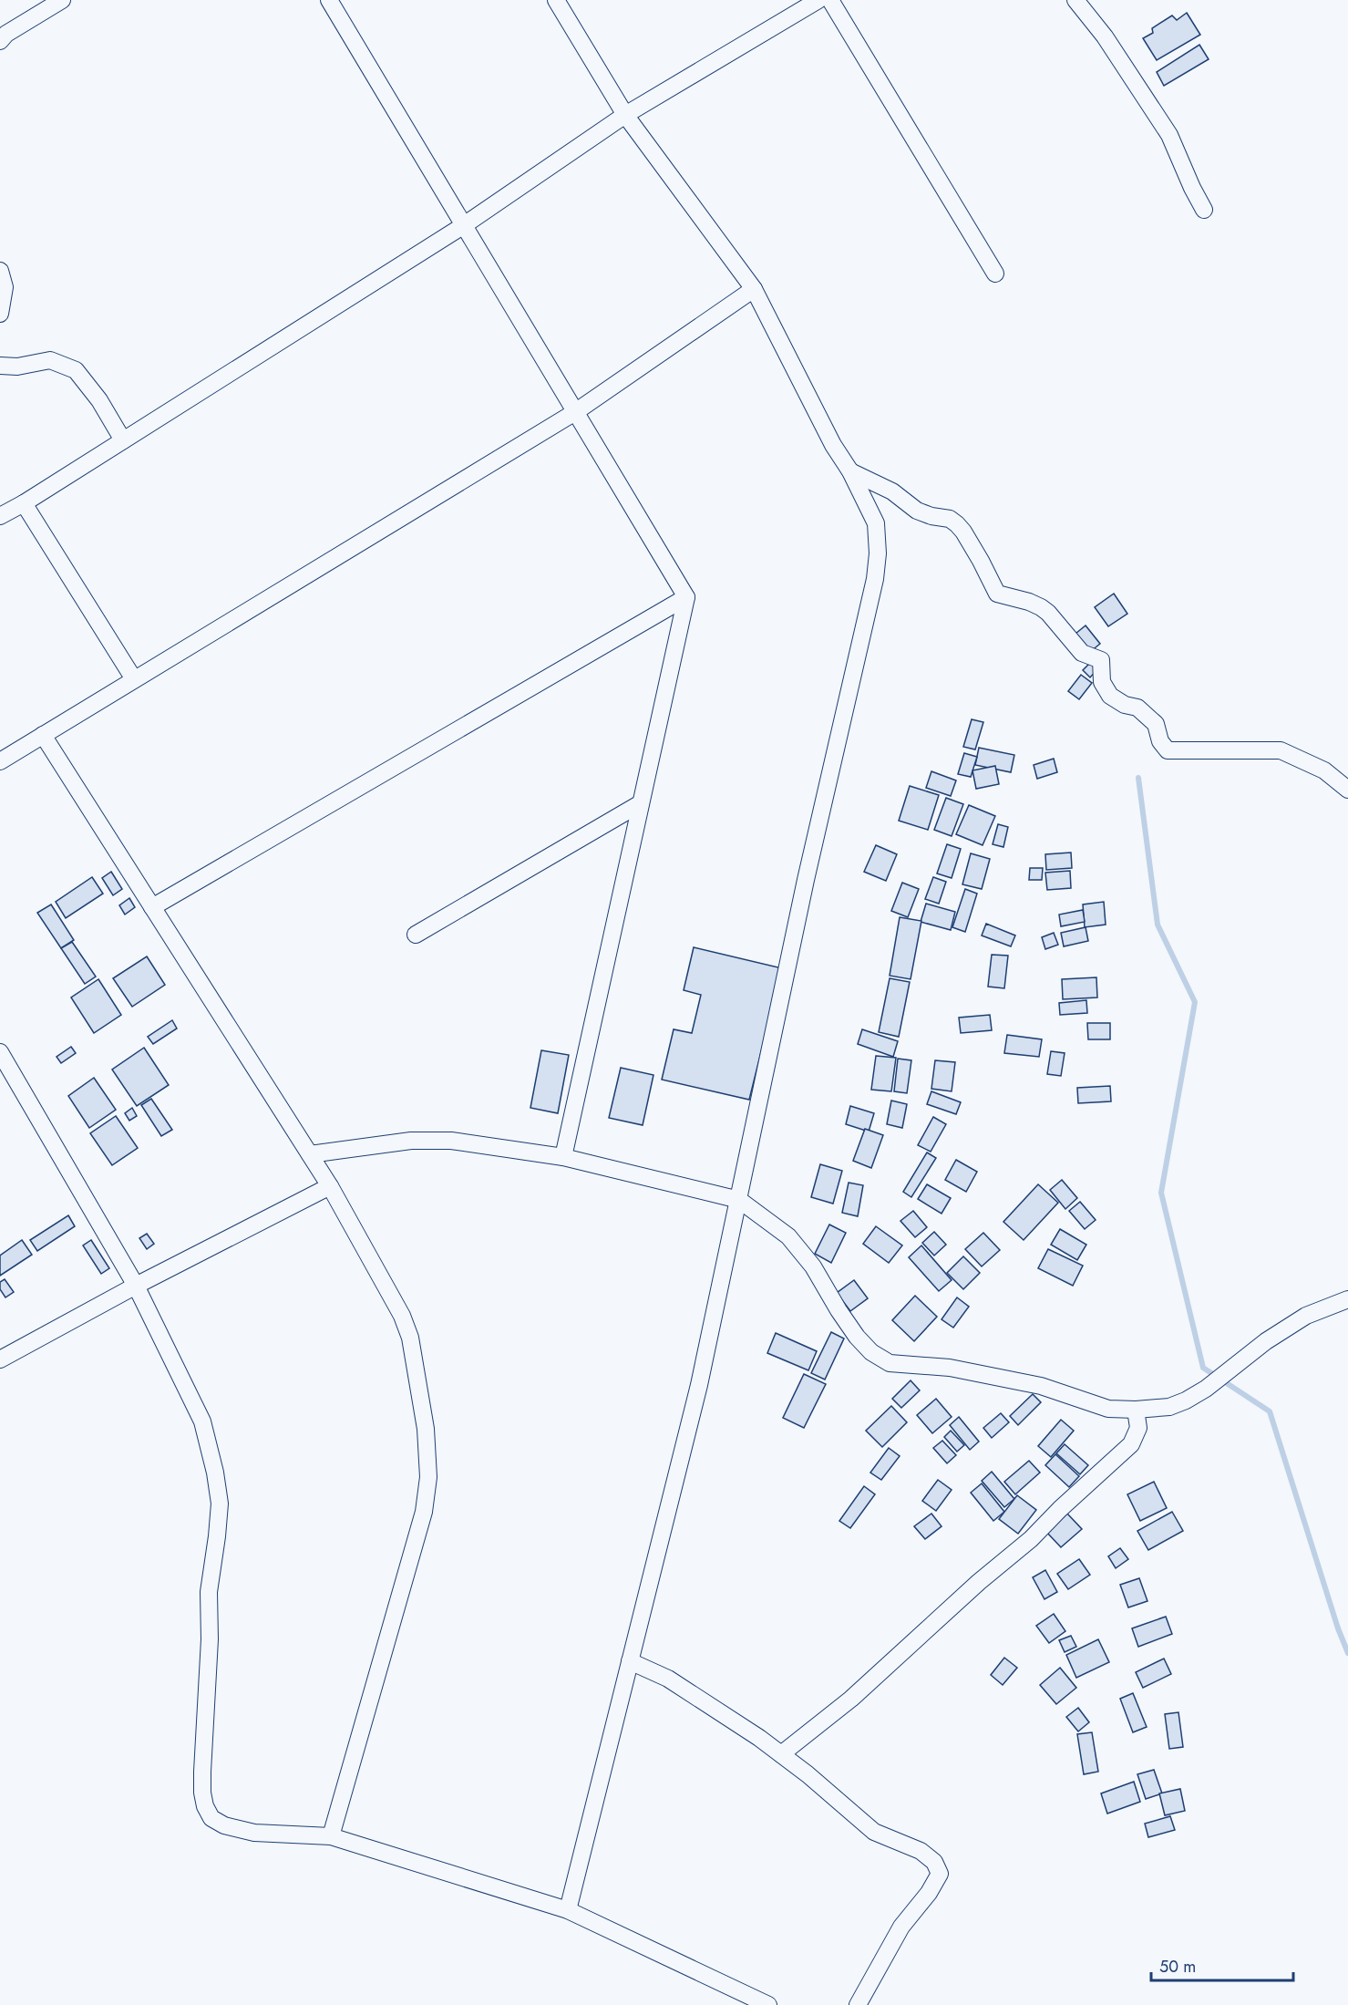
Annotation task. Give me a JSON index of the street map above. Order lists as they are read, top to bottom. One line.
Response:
{"scale_bar":"50 m"}
